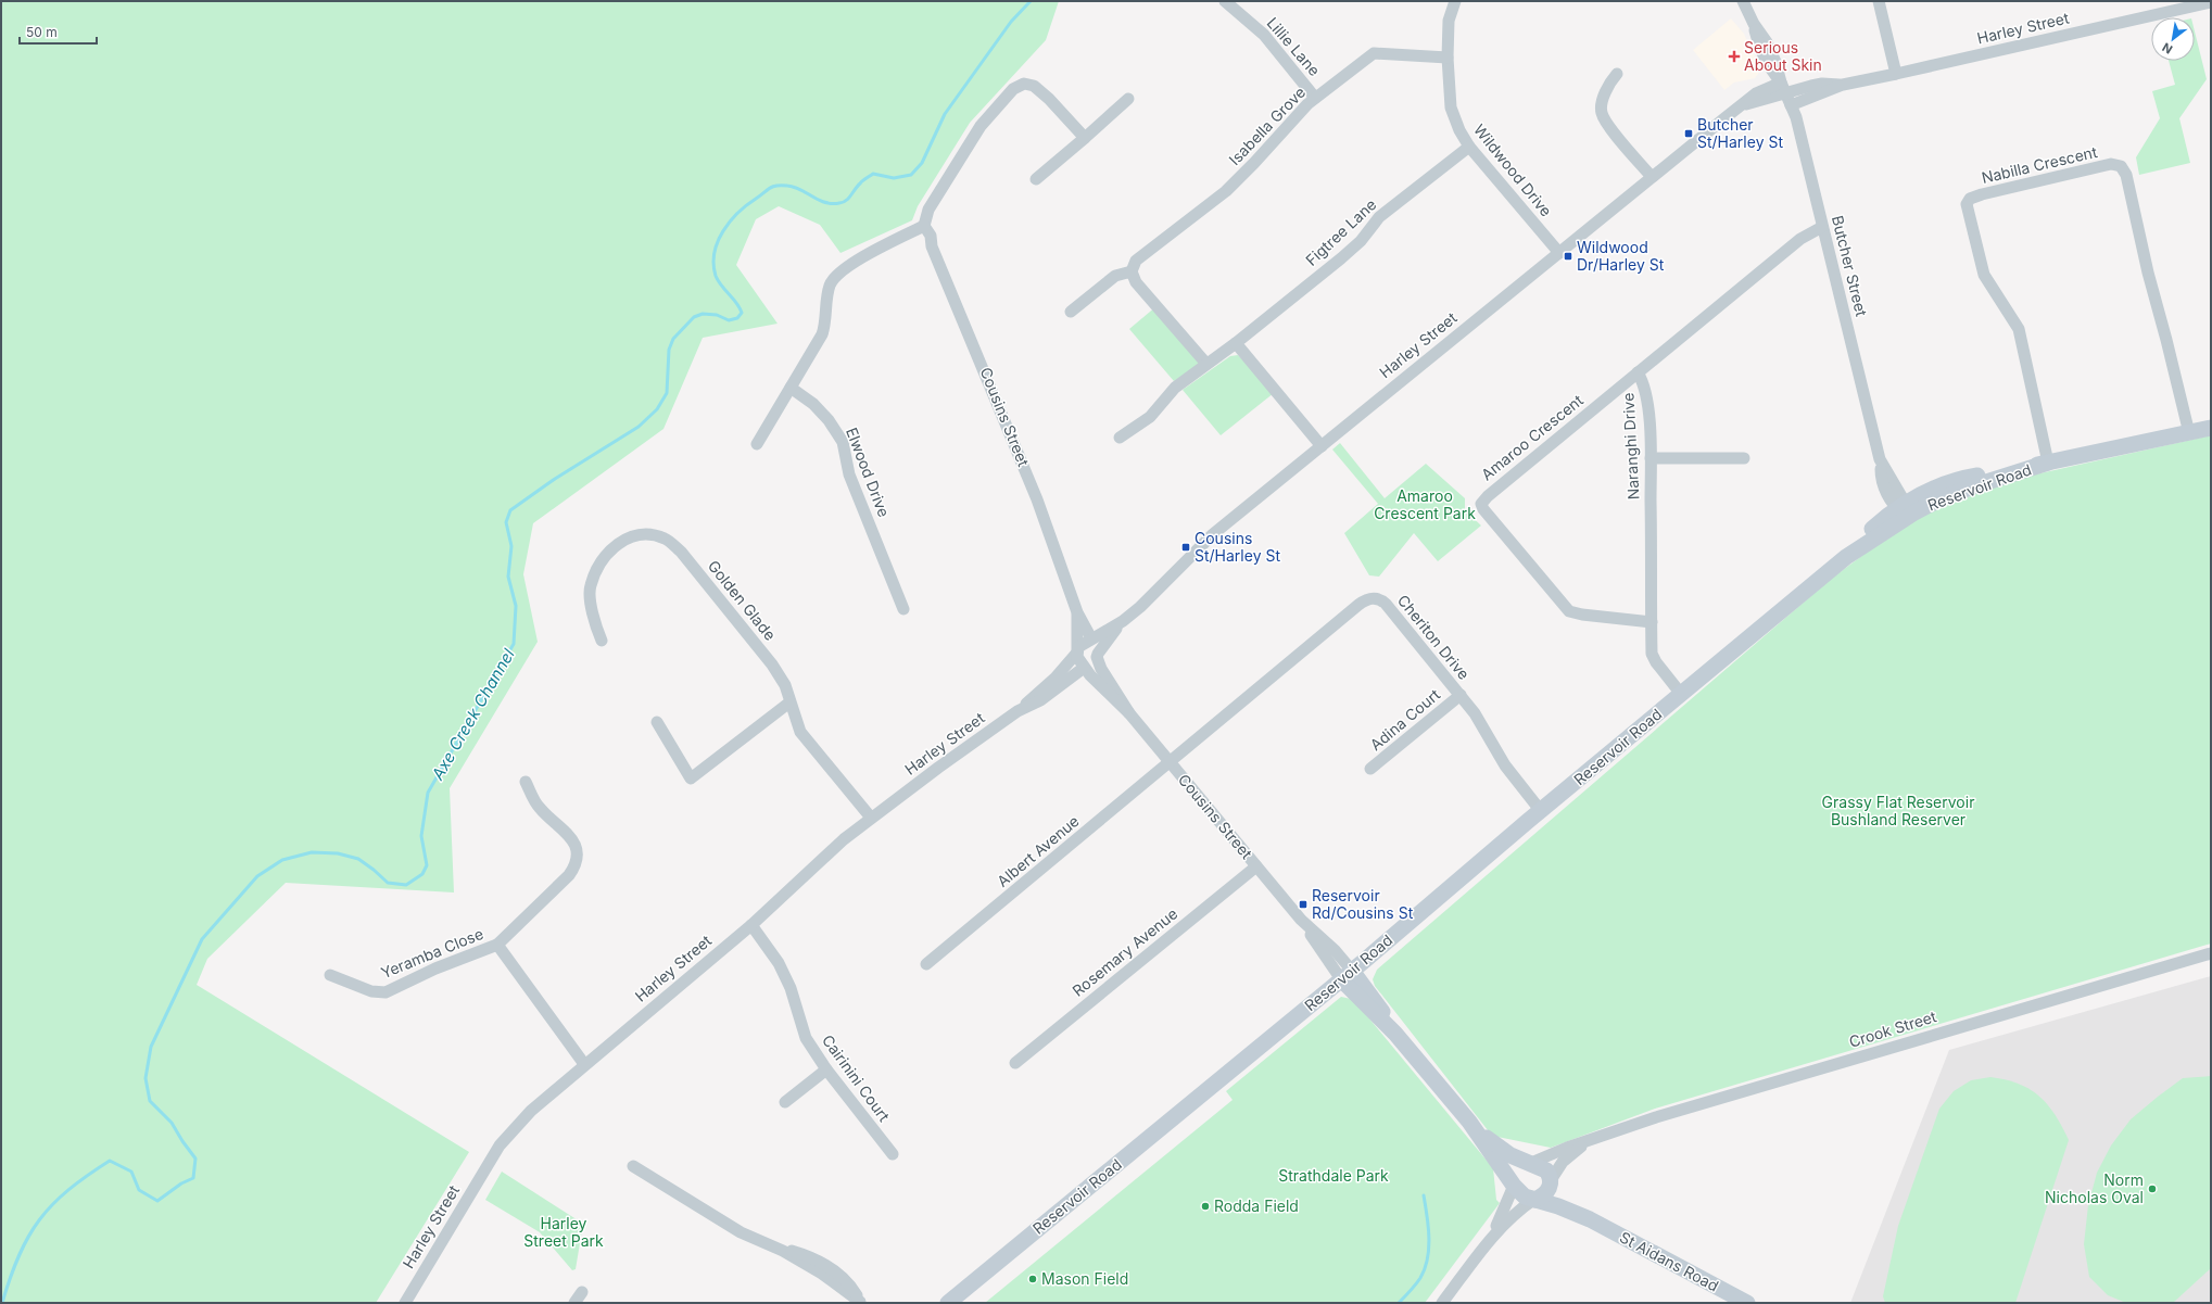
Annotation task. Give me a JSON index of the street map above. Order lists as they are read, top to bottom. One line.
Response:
{"streets":{"main road":["Cousins Street","Reservoir Road","St Aidans Road"],"street":["Harley Street","Lillie Lane","Isabella Grove","Nabilla Crescent","Wildwood Drive","Figtree Lane","Butcher Street","Amaroo Crescent","Naranghi Drive","Elwood Drive","Golden Glade","Cheriton Drive","Adina Court","Albert Avenue","Rosemary Avenue","Yeramba Close","Crook Street","Cairinini Court"]},"crossings":[["Harley Street","Wildwood Drive"],["Harley Street","Butcher Street"],["Harley Street","Cousins Street"],["Harley Street","Golden Glade"],["Harley Street","Yeramba Close"],["Harley Street","Cairinini Court"],["Lillie Lane","Isabella Grove"],["Isabella Grove","Wildwood Drive"],["Nabilla Crescent","Reservoir Road"],["Wildwood Drive","Figtree Lane"],["Butcher Street","Naranghi Drive"],["Butcher Street","Reservoir Road"],["Cousins Street","Reservoir Road"],["Cousins Street","Cheriton Drive"],["Cousins Street","Albert Avenue"],["Cousins Street","Rosemary Avenue"],["Cousins Street","Crook Street"],["Cousins Street","St Aidans Road"],["Amaroo Crescent","Naranghi Drive"],["Naranghi Drive","Reservoir Road"],["Reservoir Road","Cheriton Drive"],["Cheriton Drive","Adina Court"],["Cheriton Drive","Albert Avenue"],["Crook Street","St Aidans Road"]],"water":["Axe Creek Channel"],"parks":["Amaroo Crescent Park","Grassy Flat Reservoir Bushland Reserver","Strathdale Park","Harley Street Park"],"places":{"health":["Serious About Skin"],"transit":["Butcher St/Harley St","Wildwood Dr/Harley St","Cousins St/Harley St","Reservoir Rd/Cousins St"],"other":["Norm Nicholas Oval","Rodda Field","Mason Field"]},"scale_bar":"50 m","north":"bottom left"}
